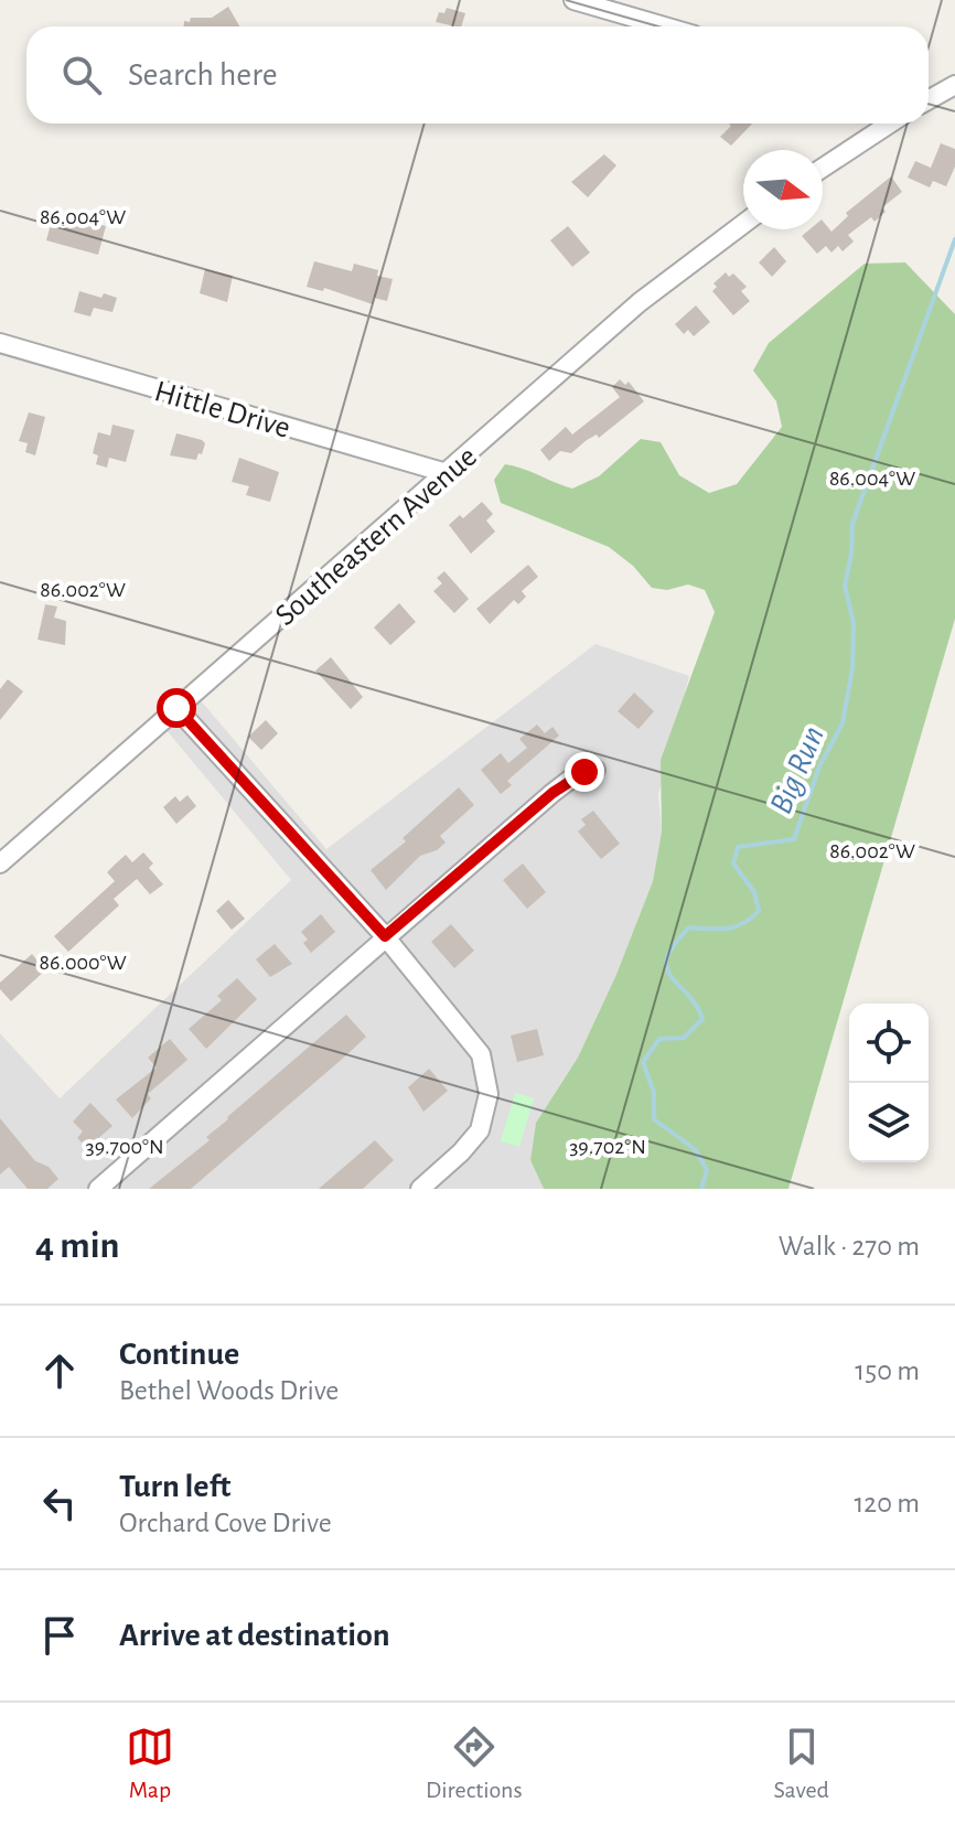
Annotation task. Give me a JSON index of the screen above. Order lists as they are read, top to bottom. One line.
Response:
{"streets":{"street":["Hittle Drive","Southeastern Avenue"]},"crossings":[["Hittle Drive","Southeastern Avenue"]],"water":["Big Run"],"north":"right","page":{"search":"Search here","heading":["4 min","Walk · 270 m"],"list":[["Continue","Bethel Woods Drive","150 m"],["Turn left","Orchard Cove Drive","120 m"],"Arrive at destination"],"nav":["Map","Directions","Saved"]},"coordinates":["86.004°W","86.002°W","86.000°W","39.700°N","39.702°N"]}
